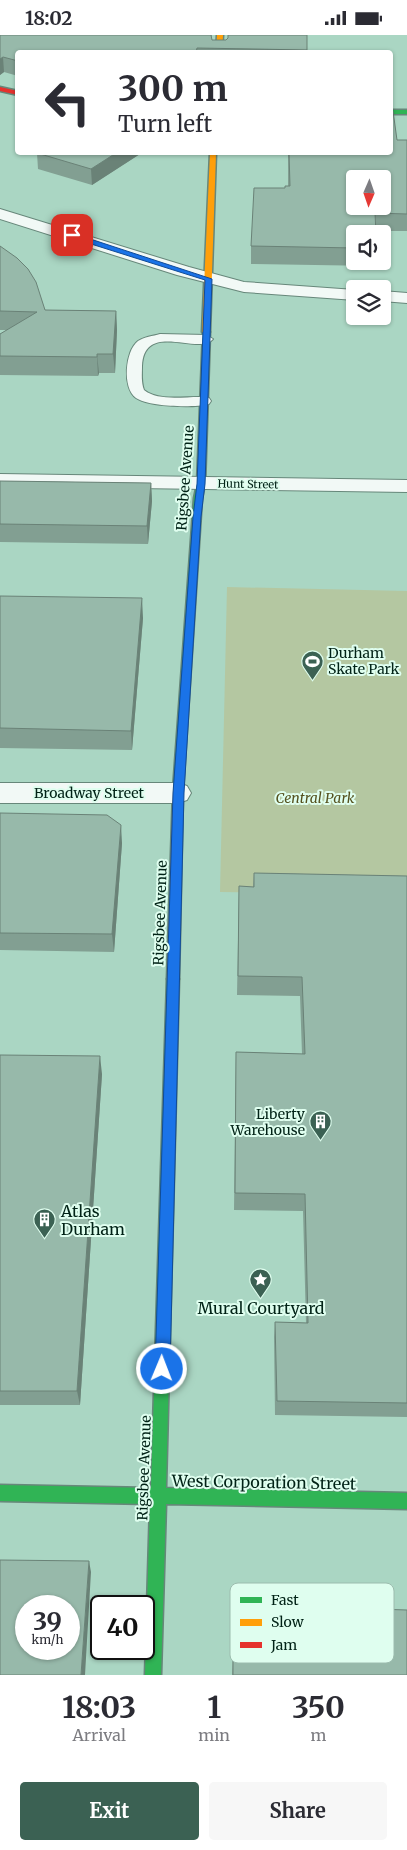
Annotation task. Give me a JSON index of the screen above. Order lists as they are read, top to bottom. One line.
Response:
{"streets":{"street":["Rigsbee Avenue","Hunt Street","Broadway Street","West Corporation Street"]},"crossings":[["Rigsbee Avenue","Hunt Street"],["Rigsbee Avenue","Broadway Street"],["Rigsbee Avenue","West Corporation Street"]],"parks":["Central Park"],"places":{"sports":["Durham Skate Park"],"building":["Liberty Warehouse","Atlas Durham"],"place":["Mural Courtyard"]},"legend":["Fast","Slow","Jam"],"north":"bottom","page":{"status":"18:02","turn":["300 m","Turn left"],"speed":"39 km/h","limit":"40","eta":["18:03","Arrival","1","min","350","m"],"buttons":["Exit","Share"]}}
